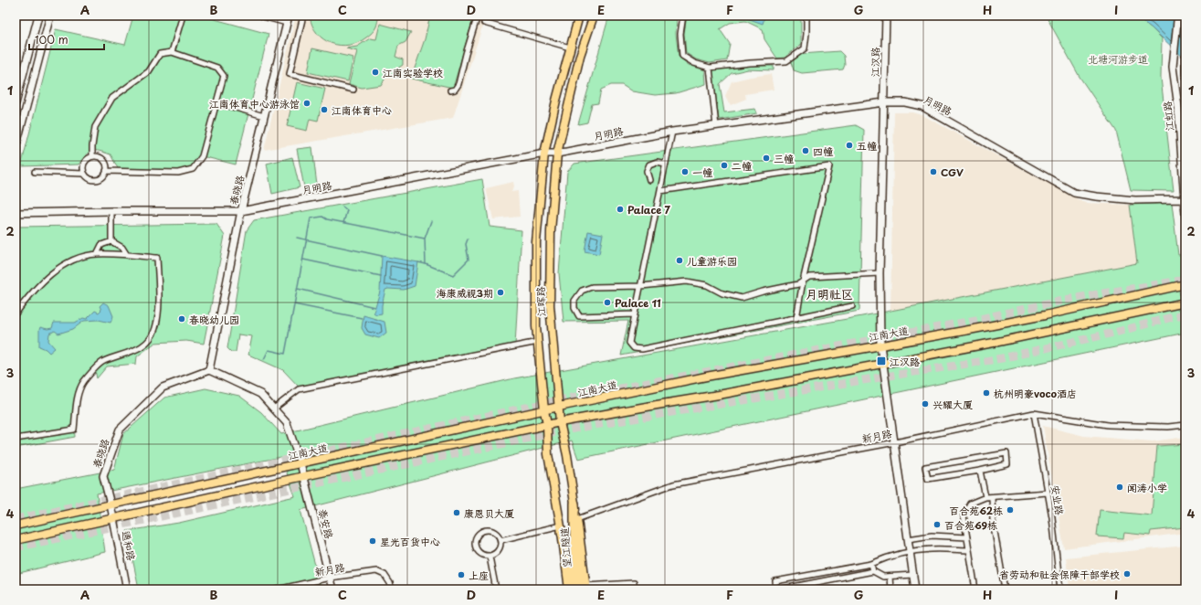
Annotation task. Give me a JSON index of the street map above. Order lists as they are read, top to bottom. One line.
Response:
{"streets":{"highway":["望江隧道"],"main road":["江晖路","江南大道"],"street":["江汉路","月明路","江虹路","春晓路","新月路","安业路","泰安路","通和路"]},"crossings":[["江汉路","月明路"],["江汉路","江南大道"],["江汉路","新月路"],["月明路","江虹路"],["月明路","春晓路"],["月明路","江晖路"],["春晓路","江南大道"],["春晓路","通和路"],["江晖路","江南大道"],["江晖路","新月路"],["江晖路","望江隧道"],["江南大道","泰安路"],["江南大道","通和路"],["新月路","安业路"],["新月路","泰安路"]],"districts":["月明社区"],"parks":["北塘河游步道"],"places":{"other":["江南实验学校","江南体育中心游泳馆","江南体育中心","五幢","四幢","三幢","二幢","一幢","CGV","Palace 7","儿童游乐园","海康威视3期","Palace 11","春晓幼儿园","杭州明豪voco酒店","兴耀大厦","闻涛小学","百合苑62栋","康恩贝大厦","百合苑69栋","星光百货中心","省劳动和社会保障干部学校","上座"],"transit":["江汉路"]},"scale_bar":"100 m","grid":{"columns":["A","B","C","D","E","F","G","H","I"],"rows":["1","2","3","4"]}}
